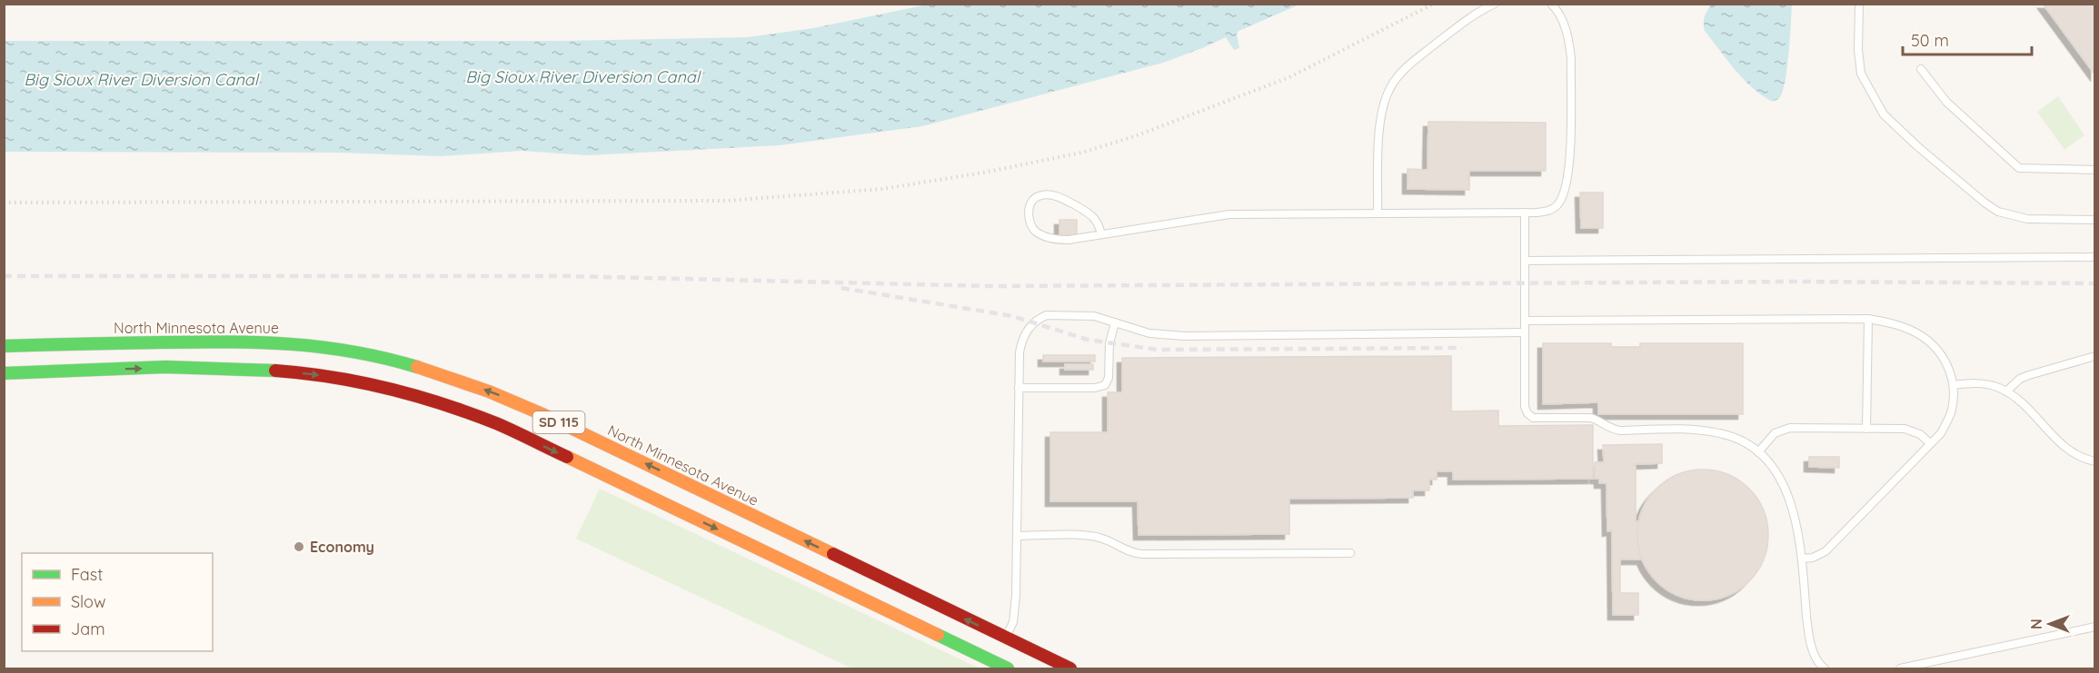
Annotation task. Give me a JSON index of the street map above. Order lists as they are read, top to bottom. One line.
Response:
{"streets":{"main road":["North Minnesota Avenue","SD 115"]},"water":["Big Sioux River Diversion Canal"],"places":["Economy"],"legend":["Fast","Slow","Jam"],"scale_bar":"50 m","north":"left"}
